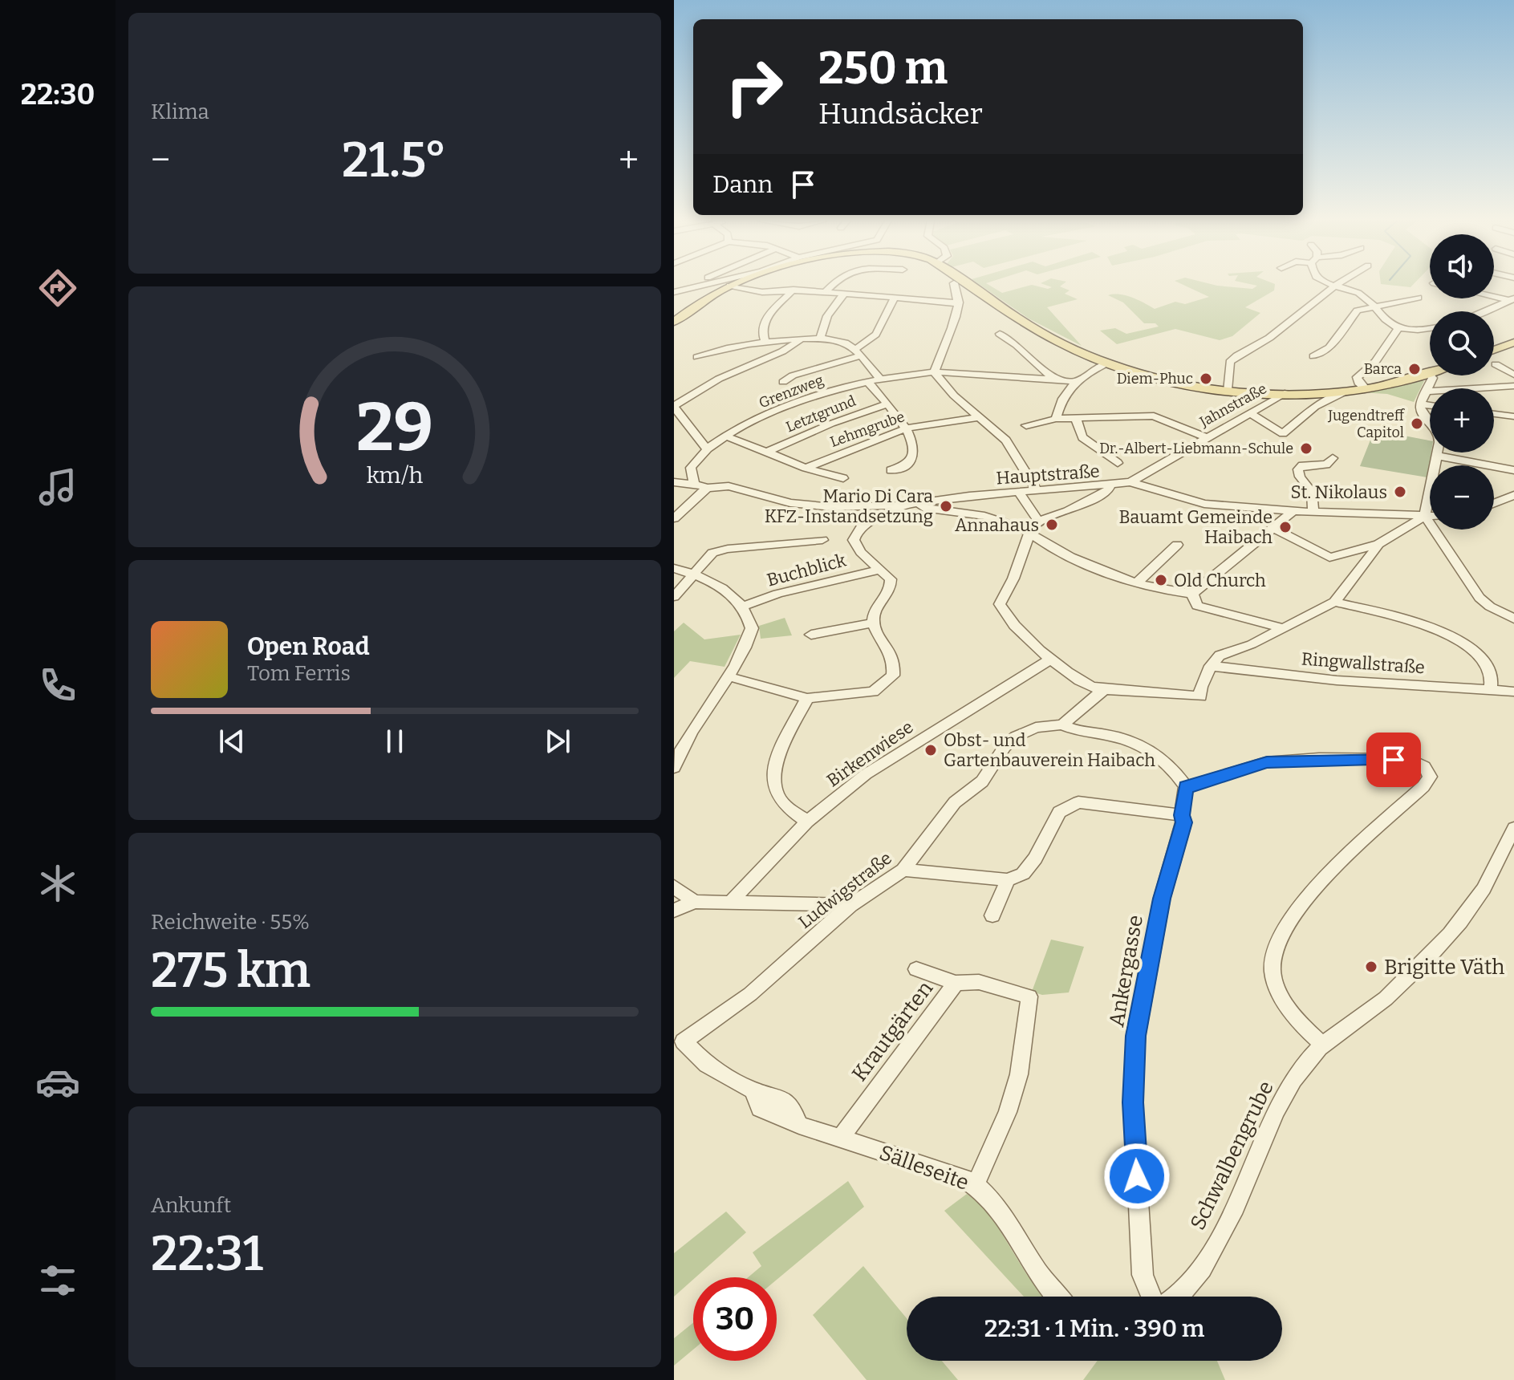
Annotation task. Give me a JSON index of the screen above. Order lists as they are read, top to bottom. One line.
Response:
{"streets":{"street":["Grenzweg","Jahnstraße","Letztgrund","Lehmgrube","Hauptstraße","Buchblick","Ringwallstraße","Birkenwiese","Ludwigstraße","Ankergasse","Krautgärten","Schwalbengrube","Sälleseite"]},"crossings":[["Grenzweg","Hauptstraße"],["Jahnstraße","Hauptstraße"],["Ludwigstraße","Sälleseite"],["Krautgärten","Sälleseite"]],"places":["Barca","Diem-Phuc","Jugendtreff Capitol","Dr.-Albert-Liebmann-Schule","St. Nikolaus","Mario Di Cara KFZ-Instandsetzung","Annahaus","Bauamt Gemeinde Haibach","Old Church","Obst- und Gartenbauverein Haibach","Brigitte Väth"],"page":{"tabs":"22:30","tile":["Klima",["Reichweite · 55%","275 km"],["Ankunft","22:31"]],"turn":["250 m","Hundsäcker"],"heat":["−","21.5°","+"],"then":"Dann","map_buttons":["+","−"],"song":["Open Road","Tom Ferris"],"limit":"30","trip":"22:31 · 1 Min. · 390 m","gauge":["29","km/h"]}}
